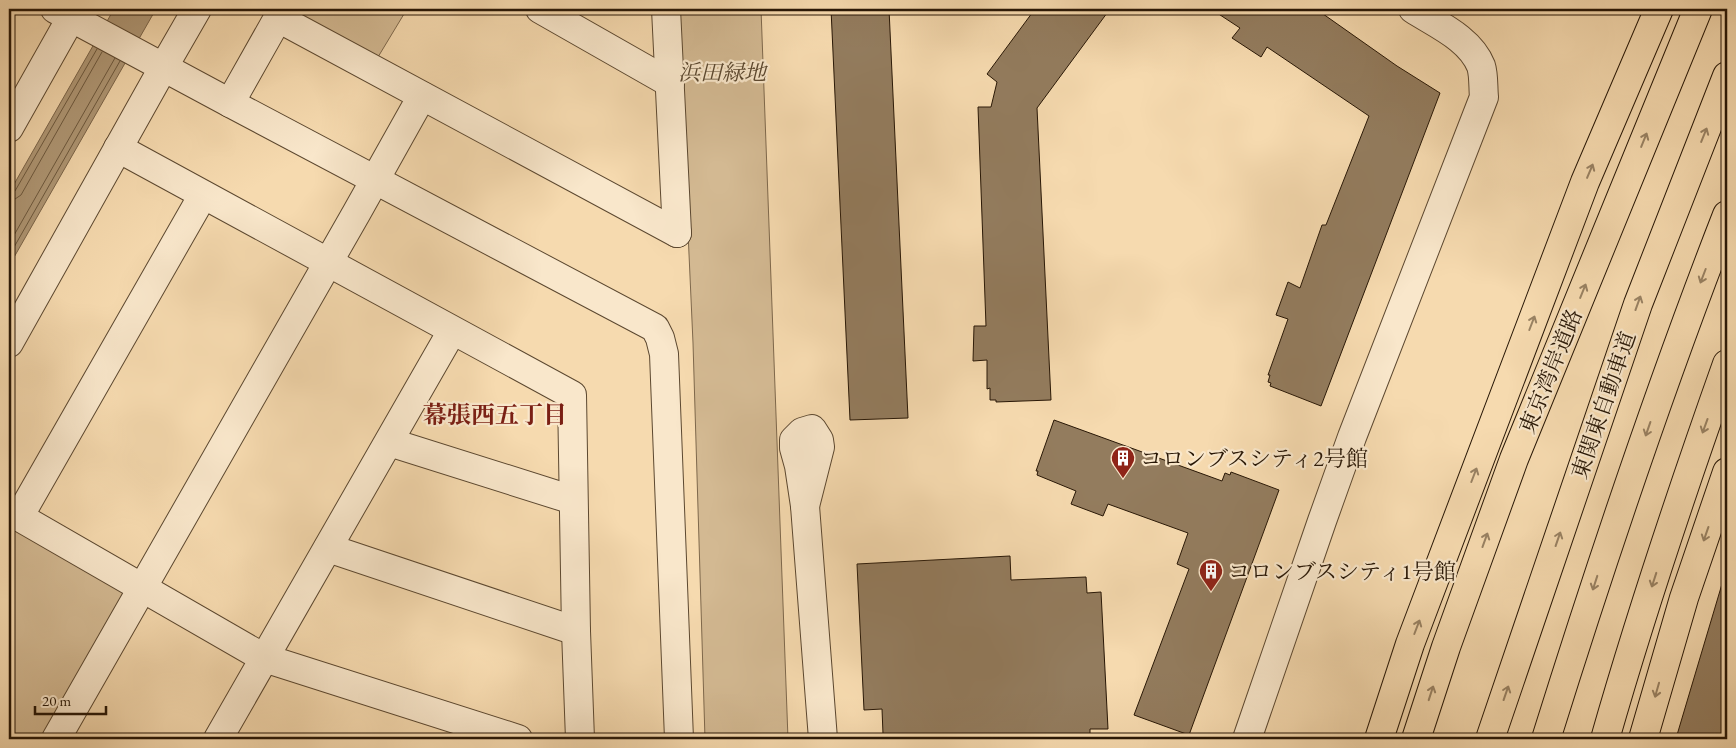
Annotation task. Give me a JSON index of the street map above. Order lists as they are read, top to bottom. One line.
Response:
{"streets":{"highway":["東京湾岸道路","東関東自動車道"]},"districts":["幕張西五丁目"],"parks":["浜田緑地"],"places":{"building":["コロンブスシティ2号館","コロンブスシティ1号館"]},"scale_bar":"20 m"}
